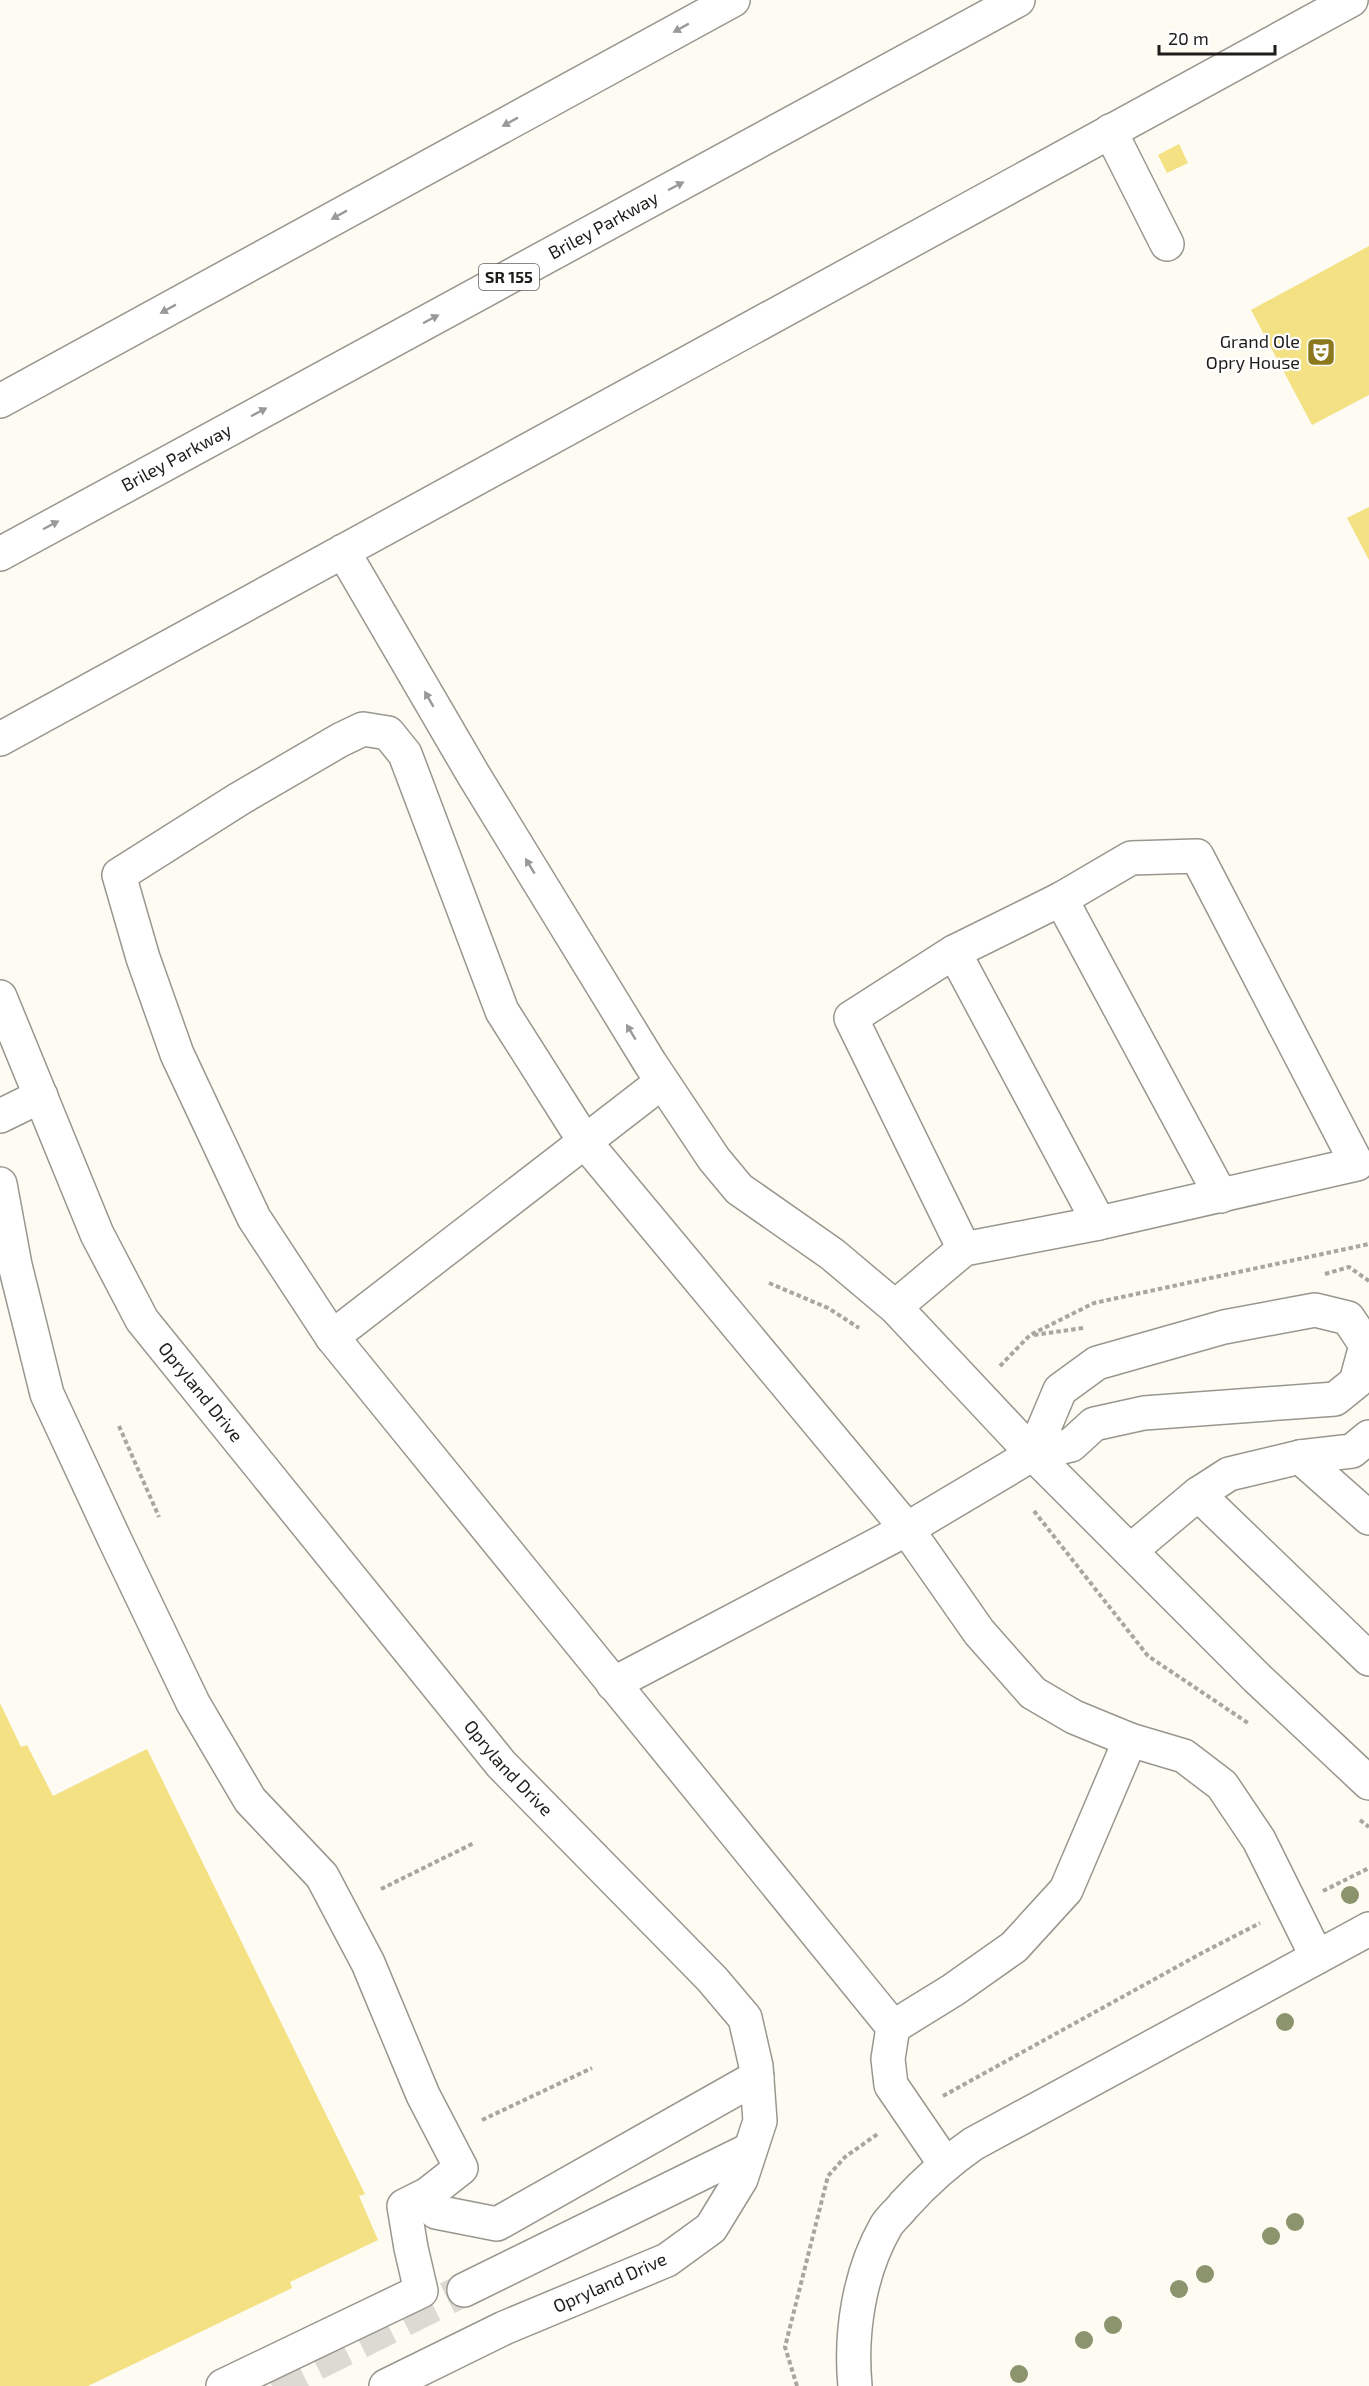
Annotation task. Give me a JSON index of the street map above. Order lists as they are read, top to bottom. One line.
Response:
{"streets":{"main road":["Briley Parkway","SR 155","Opryland Drive"]},"places":{"theatre":["Grand Ole Opry House"]},"scale_bar":"20 m"}
